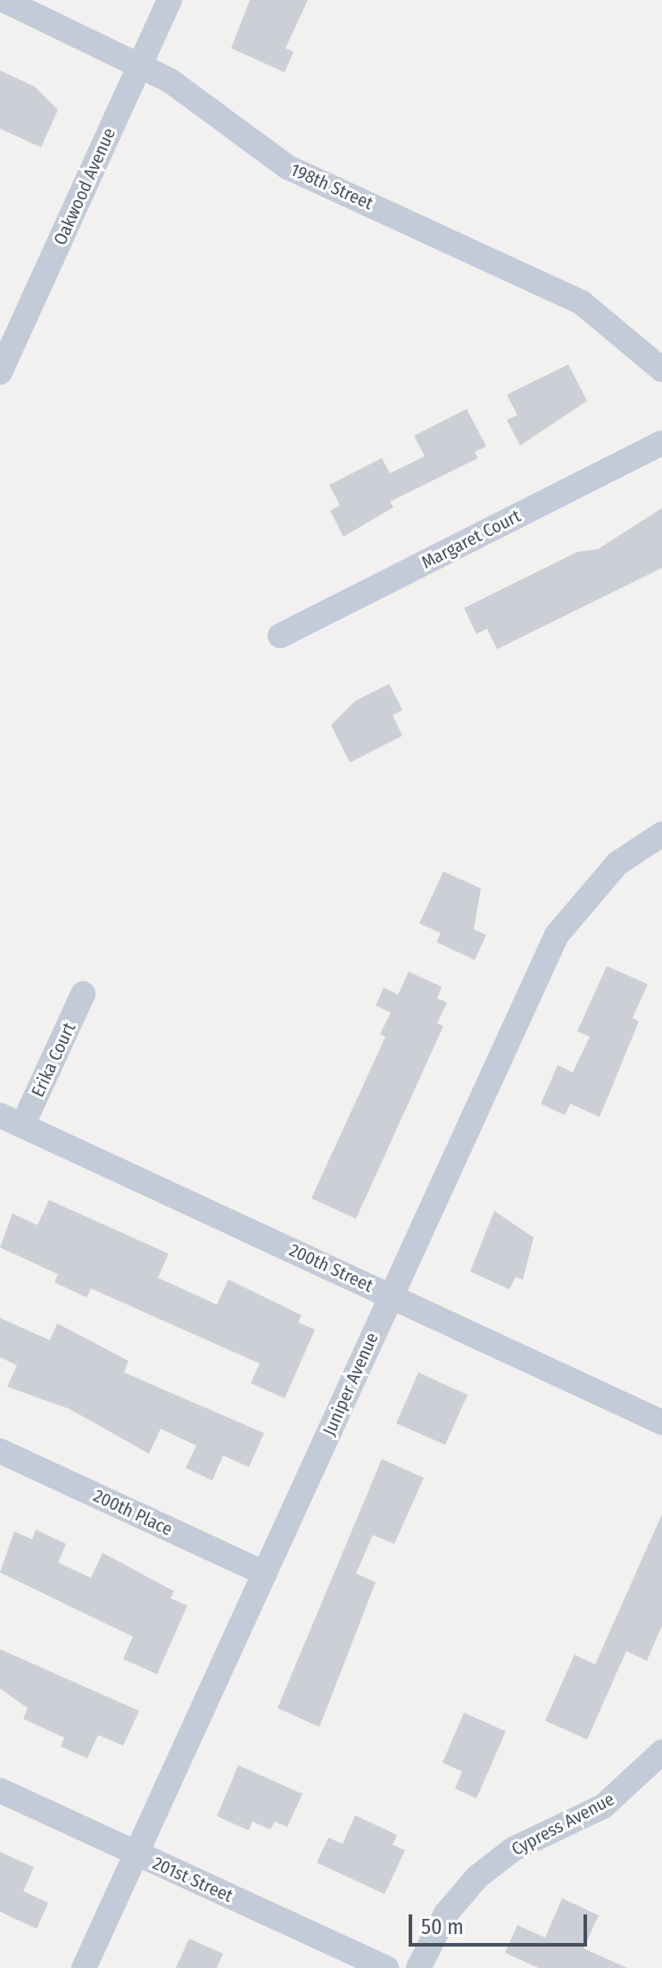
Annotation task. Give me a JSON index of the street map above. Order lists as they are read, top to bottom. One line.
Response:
{"streets":{"street":["Oakwood Avenue","198th Street","Margaret Court","Erika Court","200th Street","Juniper Avenue","200th Place","Cypress Avenue","201st Street"]},"crossings":[["Oakwood Avenue","198th Street"],["Erika Court","200th Street"],["200th Street","Juniper Avenue"],["Juniper Avenue","200th Place"],["Juniper Avenue","201st Street"]],"scale_bar":"50 m"}
